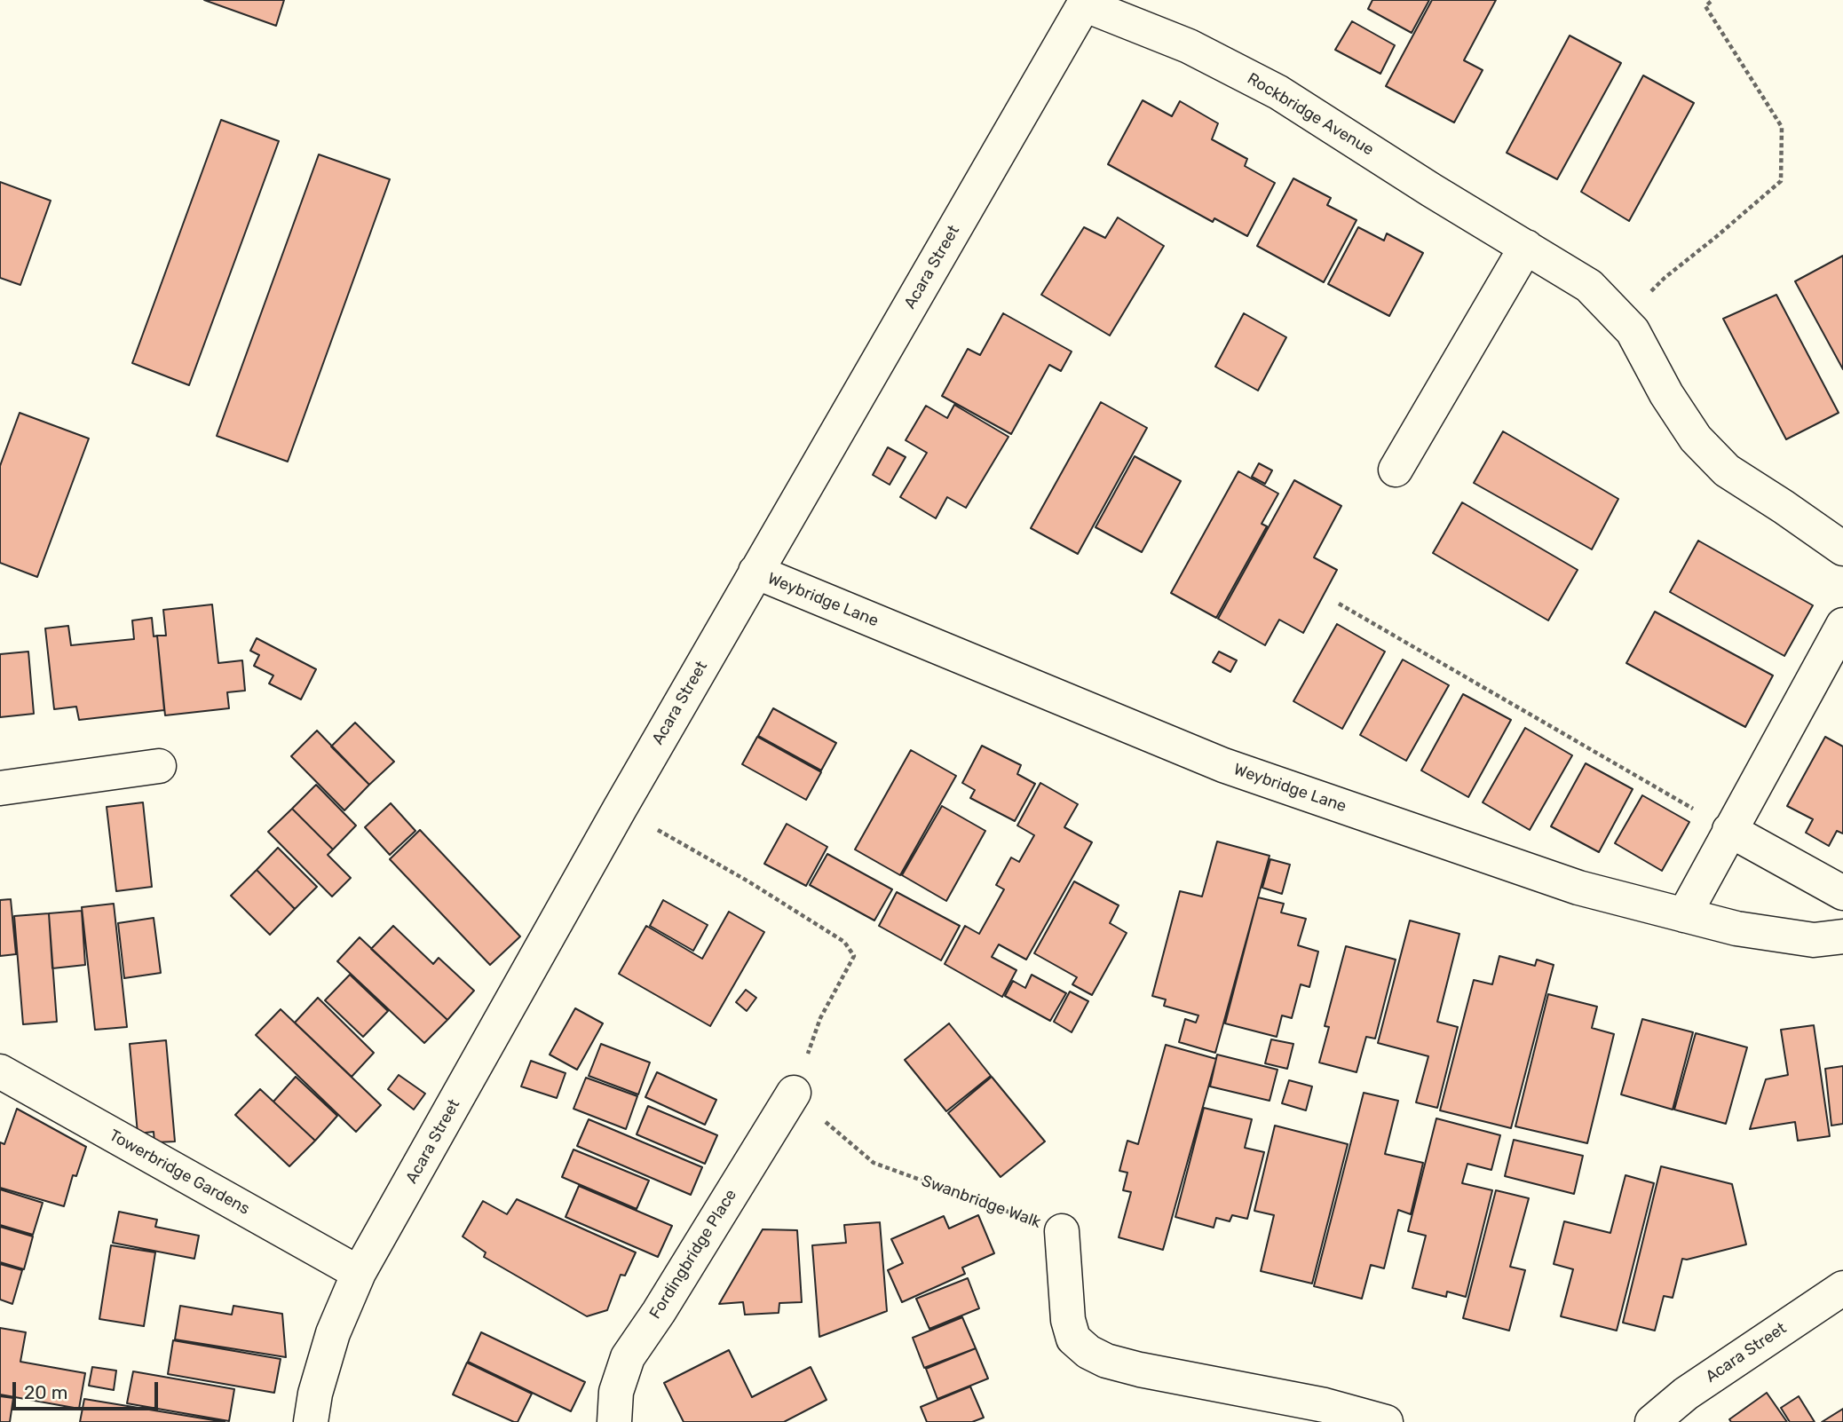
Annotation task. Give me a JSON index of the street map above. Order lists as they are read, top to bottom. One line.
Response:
{"streets":{"street":["Rockbridge Avenue","Acara Street","Weybridge Lane","Towerbridge Gardens","Swanbridge Walk","Fordingbridge Place"]},"crossings":[["Rockbridge Avenue","Acara Street"],["Acara Street","Weybridge Lane"],["Acara Street","Towerbridge Gardens"],["Swanbridge Walk","Fordingbridge Place"]],"scale_bar":"20 m"}
